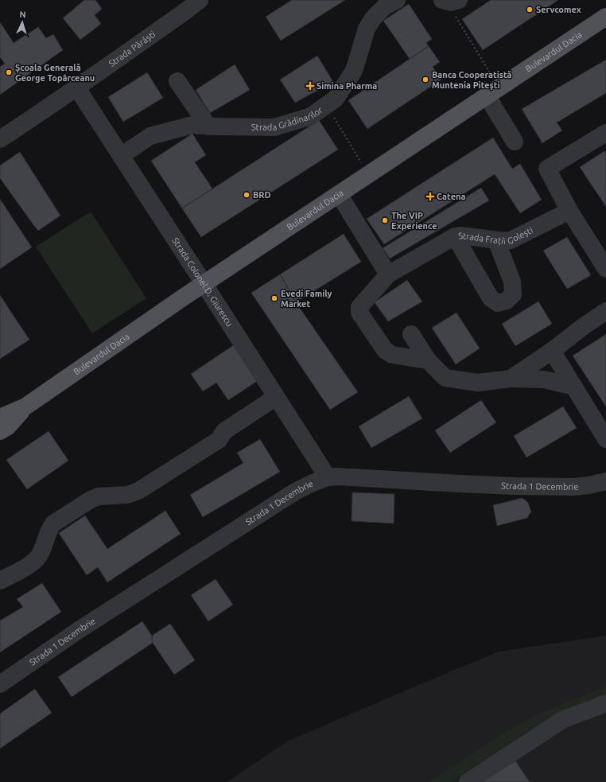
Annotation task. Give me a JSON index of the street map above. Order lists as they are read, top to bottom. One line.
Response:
{"streets":{"main road":["Bulevardul Dacia"],"street":["Strada Părăști","Strada Grădinarilor","Strada Frații Golești","Strada Colonel D. Giurescu","Strada 1 Decembrie"]},"crossings":[["Strada Părăști","Strada Colonel D. Giurescu"],["Bulevardul Dacia","Strada Colonel D. Giurescu"],["Strada Grădinarilor","Strada Colonel D. Giurescu"],["Strada Colonel D. Giurescu","Strada 1 Decembrie"]],"places":{"other":["Servcomex","Școala Generală George Topârceanu","Banca Cooperatistă Muntenia Pitești","BRD","The VIP Experience","Evedi Family Market"],"health":["Simina Pharma","Catena"]},"north":"top"}
